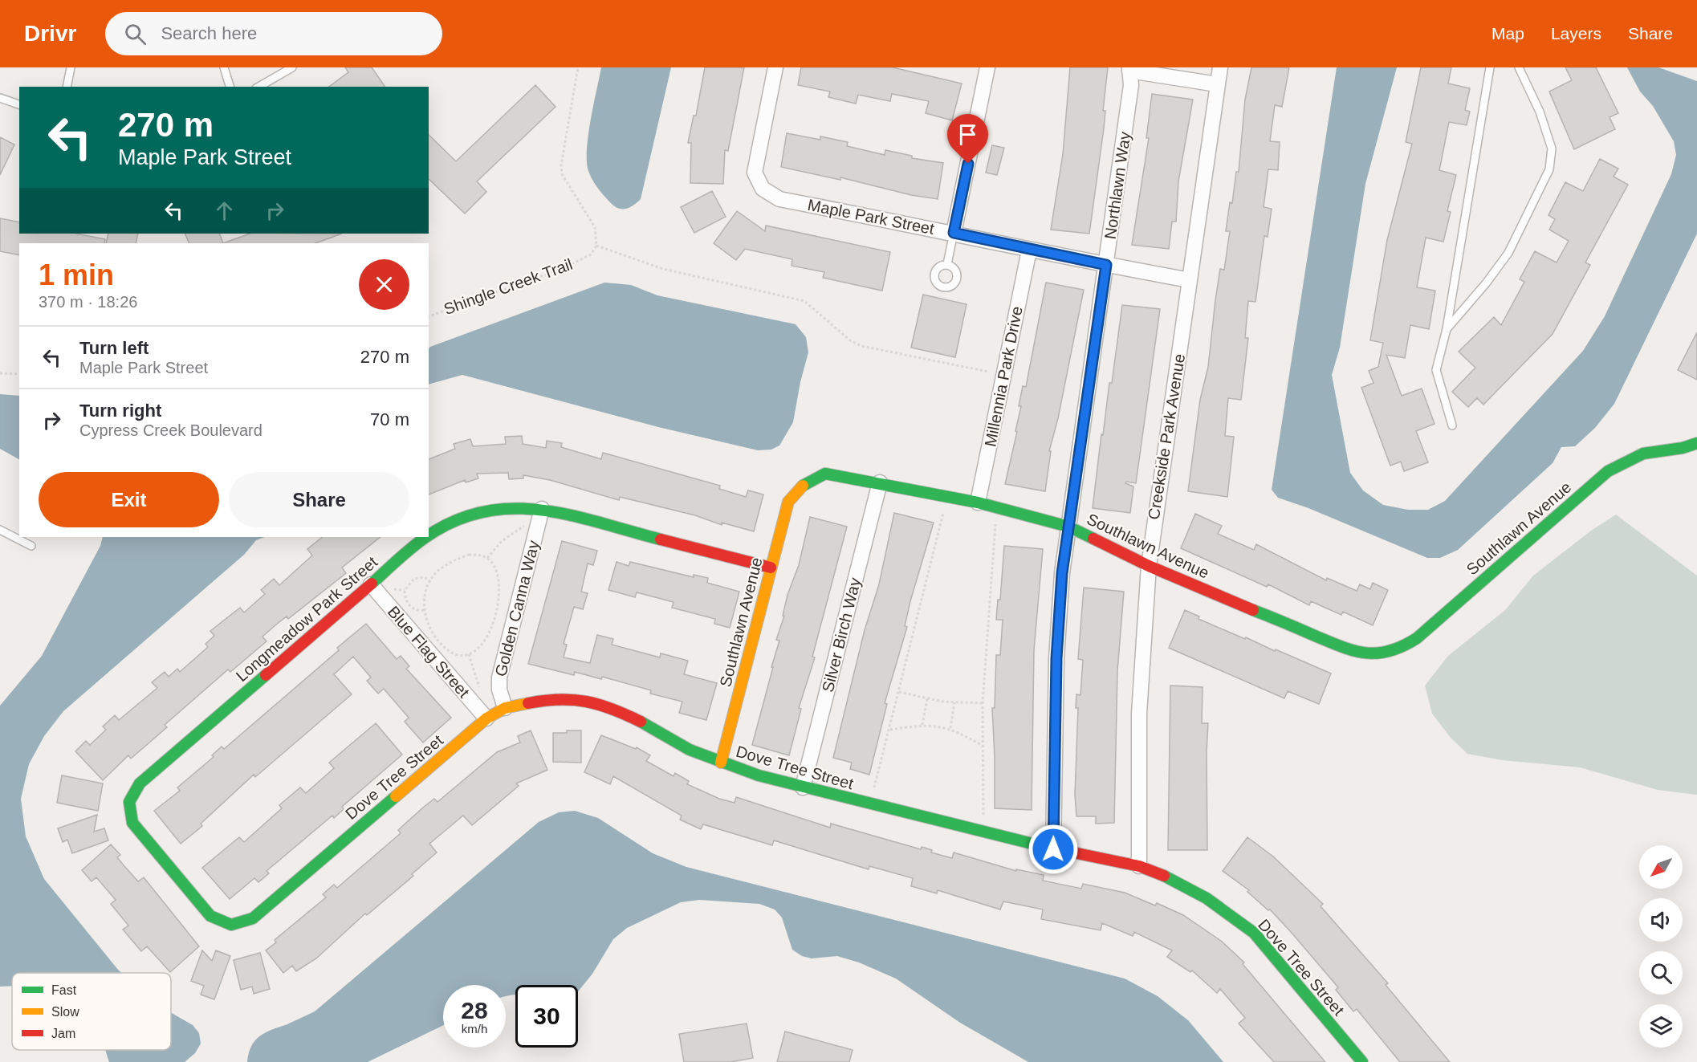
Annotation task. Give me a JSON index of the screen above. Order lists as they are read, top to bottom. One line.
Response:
{"streets":{"street":["Northlawn Way","Maple Park Street","Millennia Park Drive","Creekside Park Avenue","Southlawn Avenue","Golden Canna Way","Longmeadow Park Street","Silver Birch Way","Blue Flag Street","Dove Tree Street"],"path":["Shingle Creek Trail"]},"crossings":[["Northlawn Way","Maple Park Street"],["Northlawn Way","Southlawn Avenue"],["Northlawn Way","Dove Tree Street"],["Maple Park Street","Millennia Park Drive"],["Maple Park Street","Creekside Park Avenue"],["Millennia Park Drive","Southlawn Avenue"],["Creekside Park Avenue","Southlawn Avenue"],["Creekside Park Avenue","Dove Tree Street"],["Southlawn Avenue","Longmeadow Park Street"],["Southlawn Avenue","Silver Birch Way"],["Southlawn Avenue","Dove Tree Street"],["Golden Canna Way","Longmeadow Park Street"],["Golden Canna Way","Dove Tree Street"],["Longmeadow Park Street","Blue Flag Street"],["Longmeadow Park Street","Dove Tree Street"],["Silver Birch Way","Dove Tree Street"],["Blue Flag Street","Dove Tree Street"]],"legend":["Fast","Slow","Jam"],"north":"bottom left","page":{"header":"Drivr","search":"Search here","nav":["Map","Layers","Share"],"turn":["270 m","Maple Park Street"],"heading":["1 min","370 m · 18:26"],"list":[{"name":"Turn left","note":"Maple Park Street","value":"270 m"},{"name":"Turn right","note":"Cypress Creek Boulevard","value":"70 m"}],"buttons":["Exit","Share"],"speed":"28 km/h","limit":"30"}}
